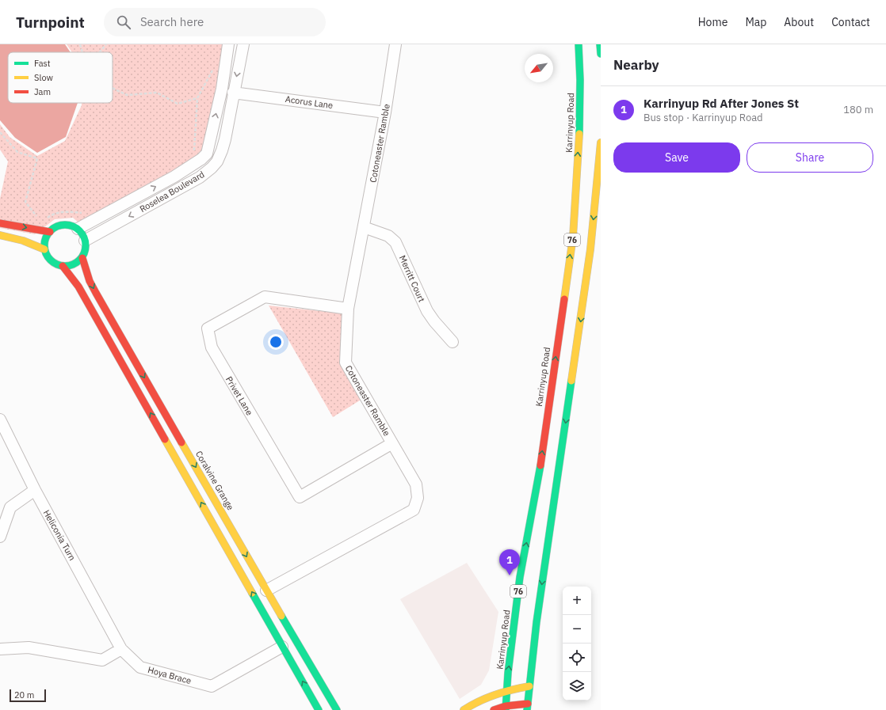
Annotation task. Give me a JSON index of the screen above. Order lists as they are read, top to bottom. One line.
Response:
{"streets":{"main road":["Karrinyup Road","76","Coralvine Grange"],"street":["Acorus Lane","Cotoneaster Ramble","Roselea Boulevard","Merritt Court","Privet Lane","Heliconia Turn","Hoya Brace"]},"crossings":[["Acorus Lane","Cotoneaster Ramble"],["Acorus Lane","Roselea Boulevard"],["Cotoneaster Ramble","Merritt Court"],["Cotoneaster Ramble","Privet Lane"],["Cotoneaster Ramble","Coralvine Grange"],["Roselea Boulevard","Coralvine Grange"],["Heliconia Turn","Hoya Brace"]],"legend":["Fast","Slow","Jam"],"scale_bar":"20 m","north":"bottom left","page":{"header":"Turnpoint","search":"Search here","nav":["Home","Map","About","Contact"],"heading":"Nearby","list":[{"mark":"1","name":"Karrinyup Rd After Jones St","note":"Bus stop · Karrinyup Road","value":"180 m"}],"buttons":["Save","Share"],"pins":"1","map_buttons":["+","−"],"scale":"20 m"}}
